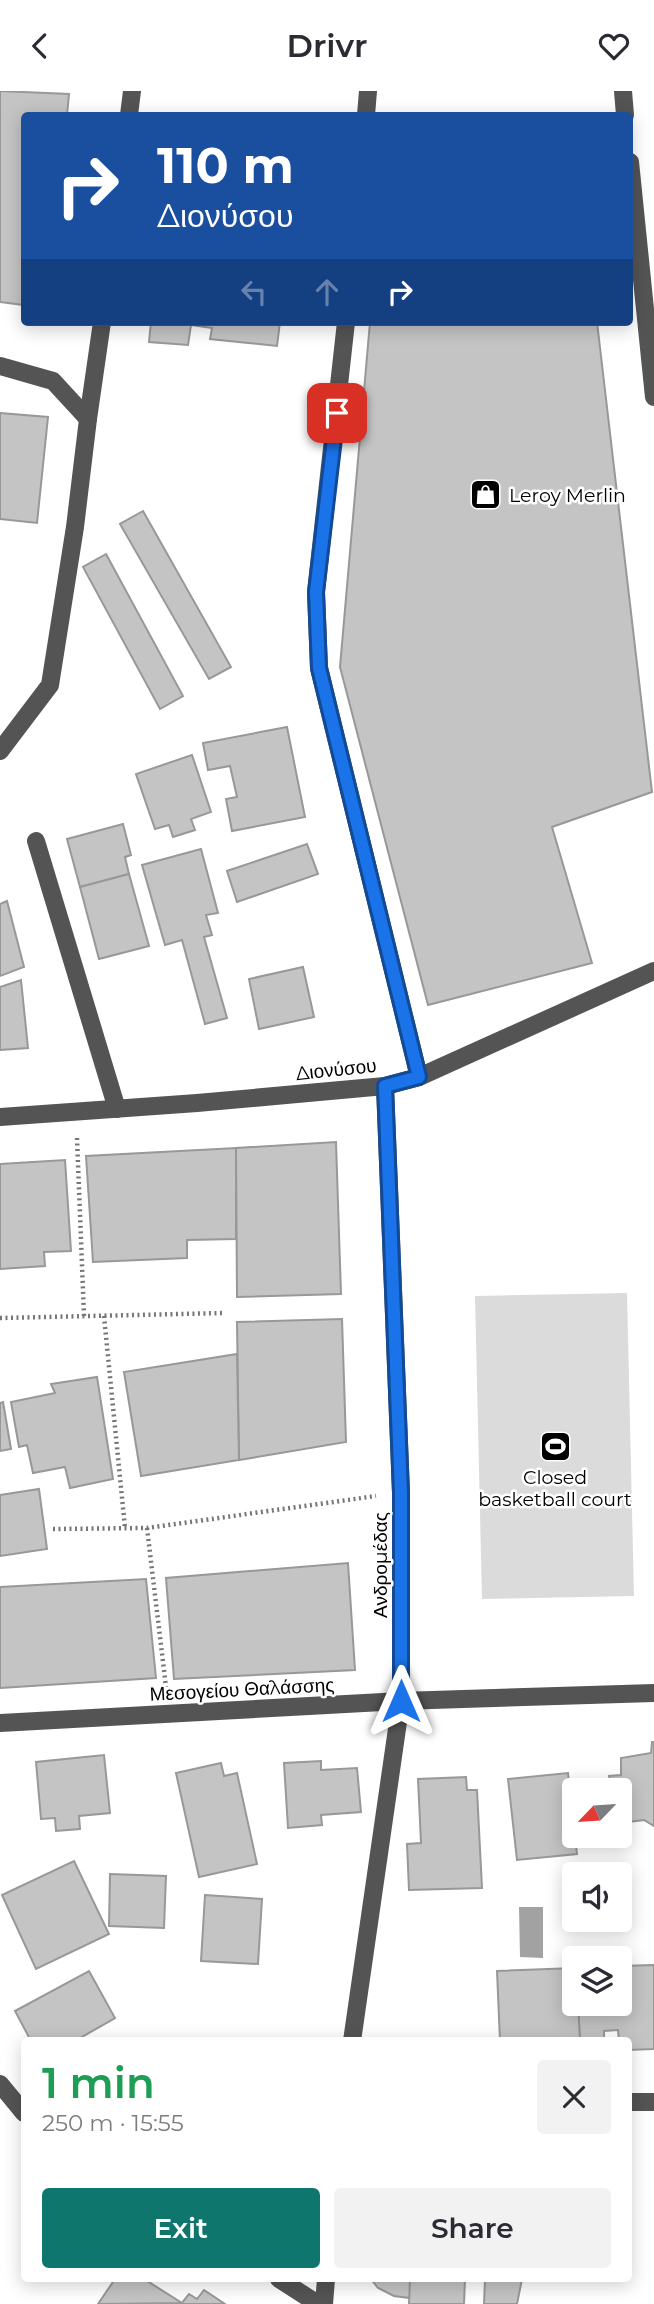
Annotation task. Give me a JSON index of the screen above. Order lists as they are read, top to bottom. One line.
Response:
{"streets":{"street":["Διονύσου","Ανδρομέδας","Μεσογείου Θαλάσσης"]},"crossings":[["Διονύσου","Ανδρομέδας"],["Ανδρομέδας","Μεσογείου Θαλάσσης"]],"places":{"shop":["Leroy Merlin"],"sports":["Closed basketball court"]},"north":"bottom left","page":{"header":"Drivr","turn":["110 m","Διονύσου"],"heading":["1 min","250 m · 15:55"],"buttons":["Exit","Share"]}}
